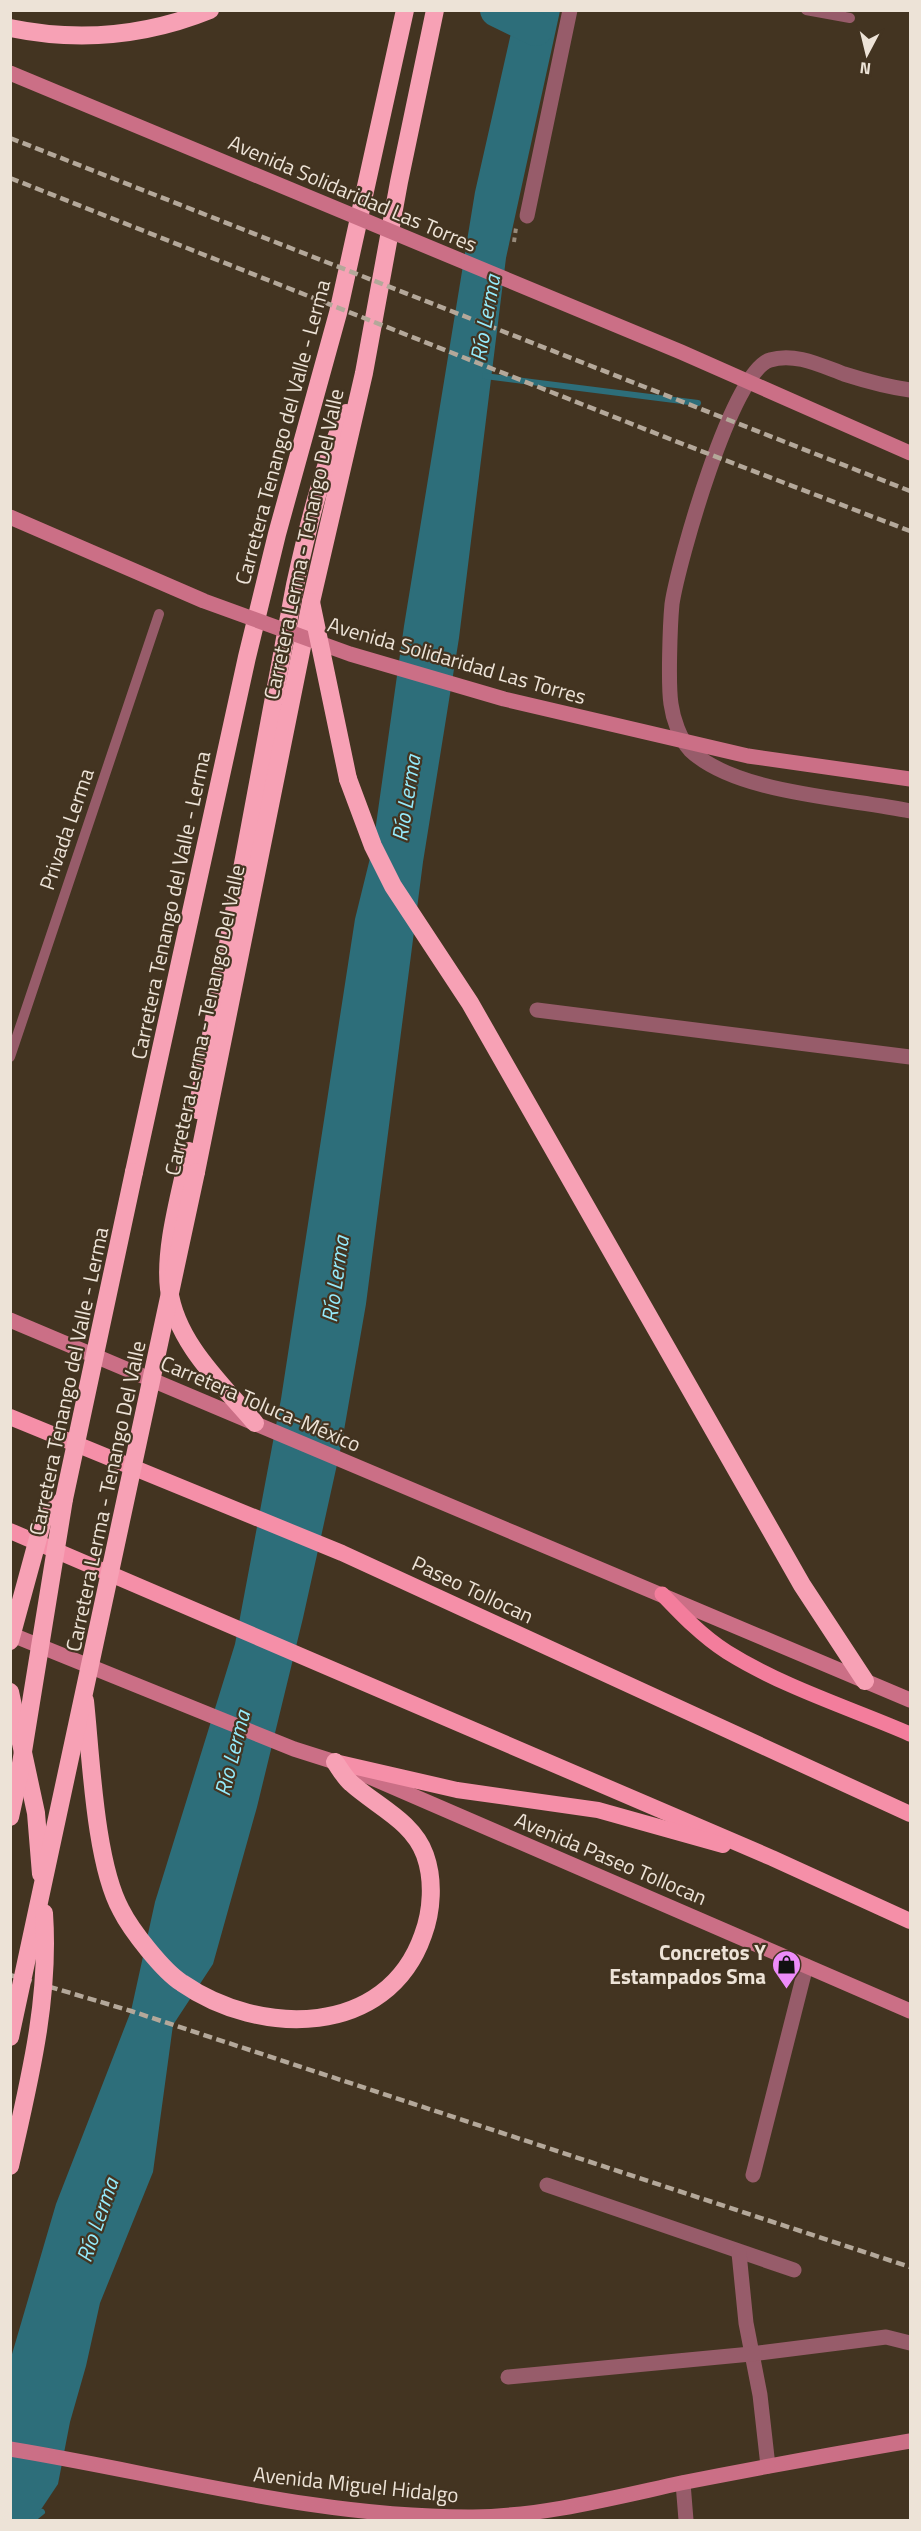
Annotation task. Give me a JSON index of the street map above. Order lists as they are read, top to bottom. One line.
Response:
{"streets":{"highway":["Carretera Tenango del Valle - Lerma","Carretera Lerma - Tenango Del Valle","Paseo Tollocan"],"main road":["Avenida Solidaridad Las Torres","Carretera Toluca-México","Avenida Paseo Tollocan","Avenida Miguel Hidalgo"],"lane":["Privada Lerma"]},"water":["Río Lerma"],"places":{"shop":["Concretos Y Estampados Sma"]},"north":"bottom"}
